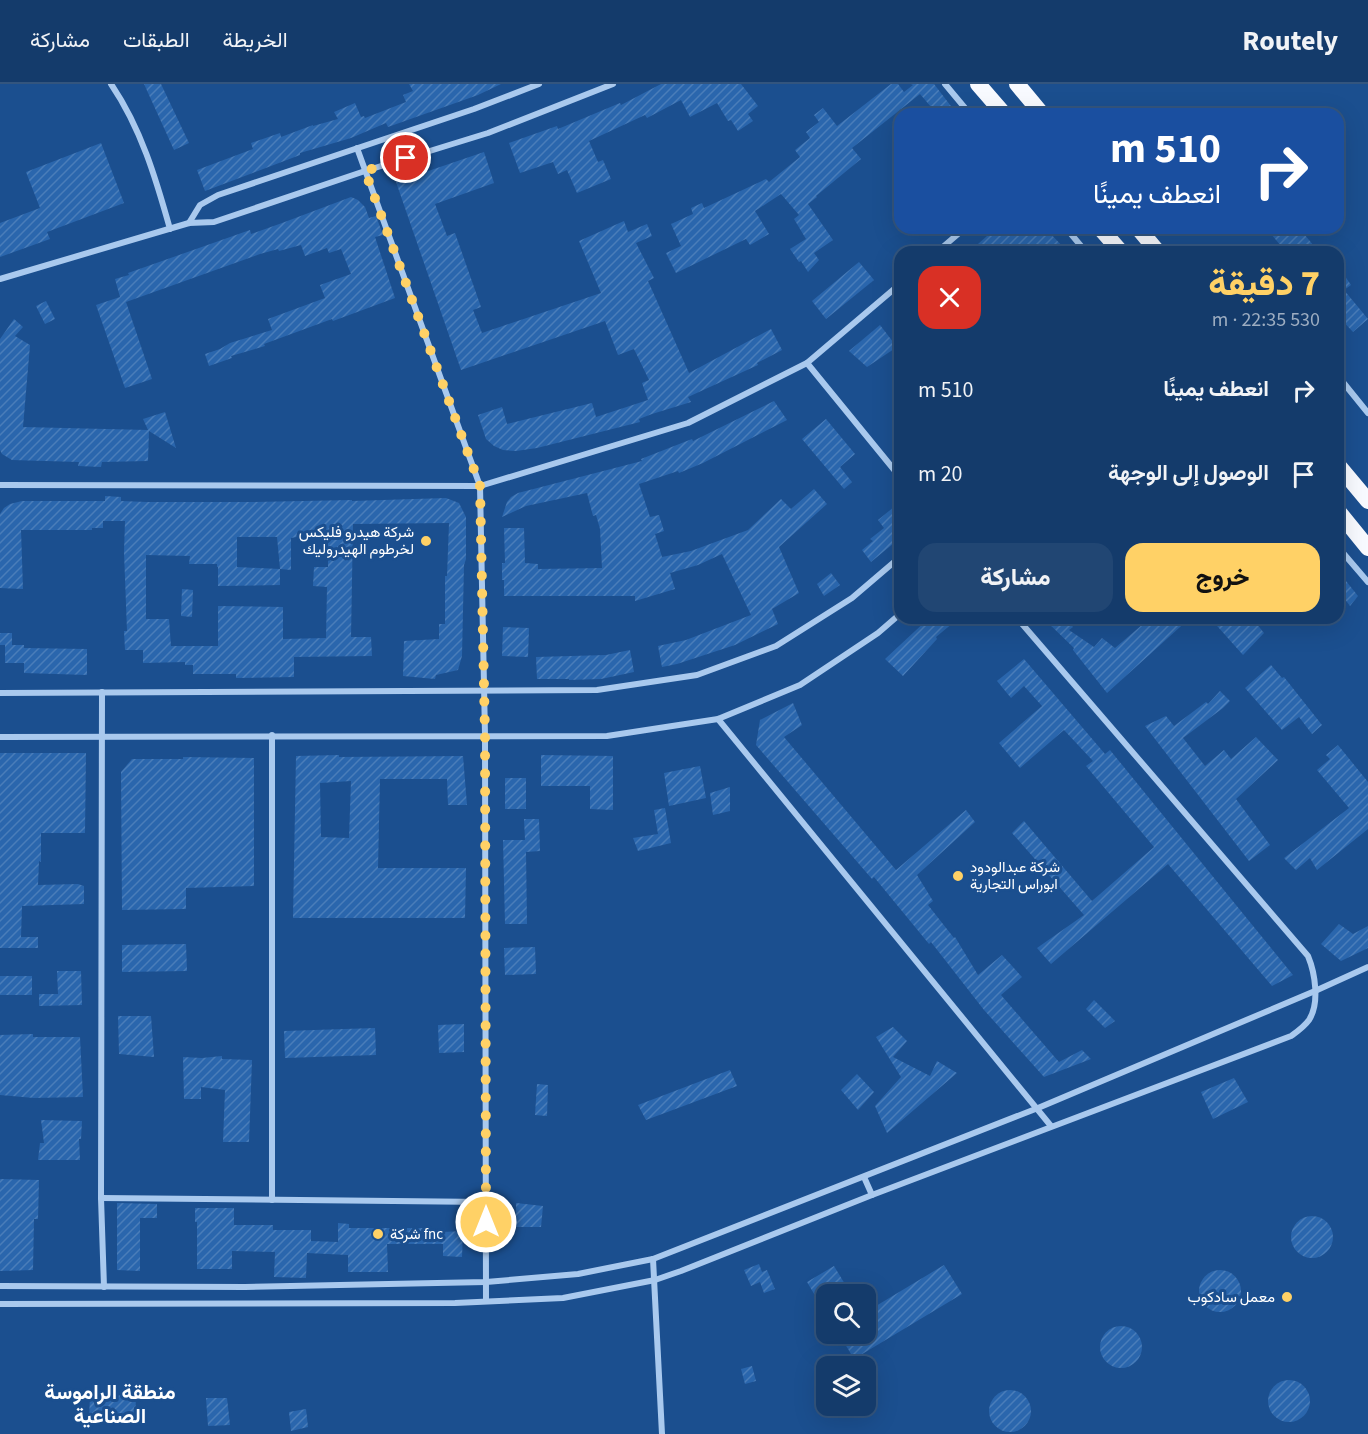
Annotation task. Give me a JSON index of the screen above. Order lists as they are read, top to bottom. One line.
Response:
{"districts":["منطقة الراموسة الصناعية"],"places":["شركة هيدرو فليكس لخرطوم الهيدروليك","شركة عبدالودود ابوراس التجارية","شركة fnc","معمل سادكوب"],"page":{"header":"Routely","nav":["الخريطة","الطبقات","مشاركة"],"turn":["510 m","انعطف يمينًا"],"heading":["7 دقيقة","530 m · 22:35"],"list":[{"name":"انعطف يمينًا","value":"510 m"},{"name":"الوصول إلى الوجهة","value":"20 m"}],"buttons":["خروج","مشاركة"]}}
